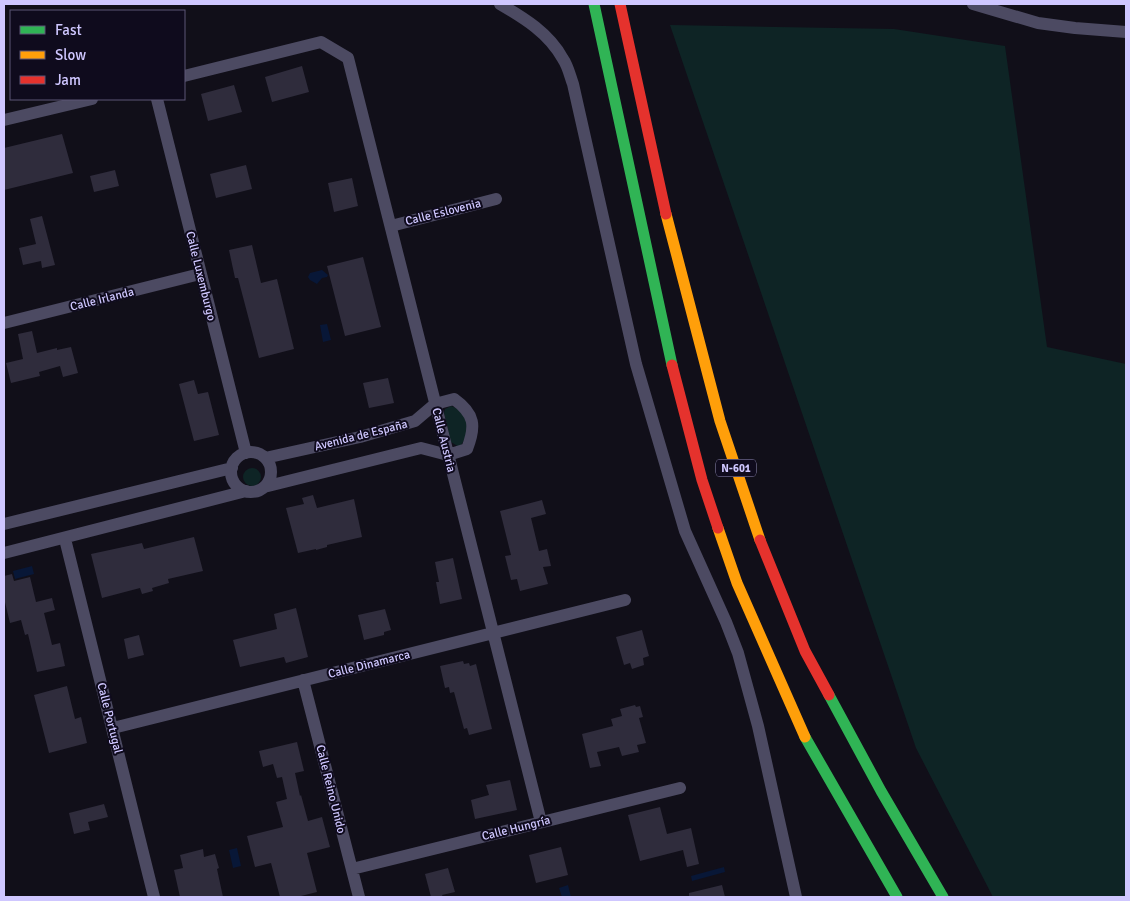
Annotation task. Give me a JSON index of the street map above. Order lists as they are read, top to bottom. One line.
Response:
{"streets":{"highway":["N-601"],"street":["Calle Eslovenia","Calle Luxemburgo","Calle Irlanda","Avenida de España","Calle Austria","Calle Dinamarca","Calle Portugal","Calle Reino Unido","Calle Hungría"]},"crossings":[["Calle Eslovenia","Calle Austria"],["Calle Luxemburgo","Calle Irlanda"],["Calle Luxemburgo","Avenida de España"],["Avenida de España","Calle Austria"],["Calle Austria","Calle Dinamarca"],["Calle Austria","Calle Hungría"],["Calle Dinamarca","Calle Portugal"],["Calle Dinamarca","Calle Reino Unido"],["Calle Reino Unido","Calle Hungría"]],"legend":["Fast","Slow","Jam"]}
